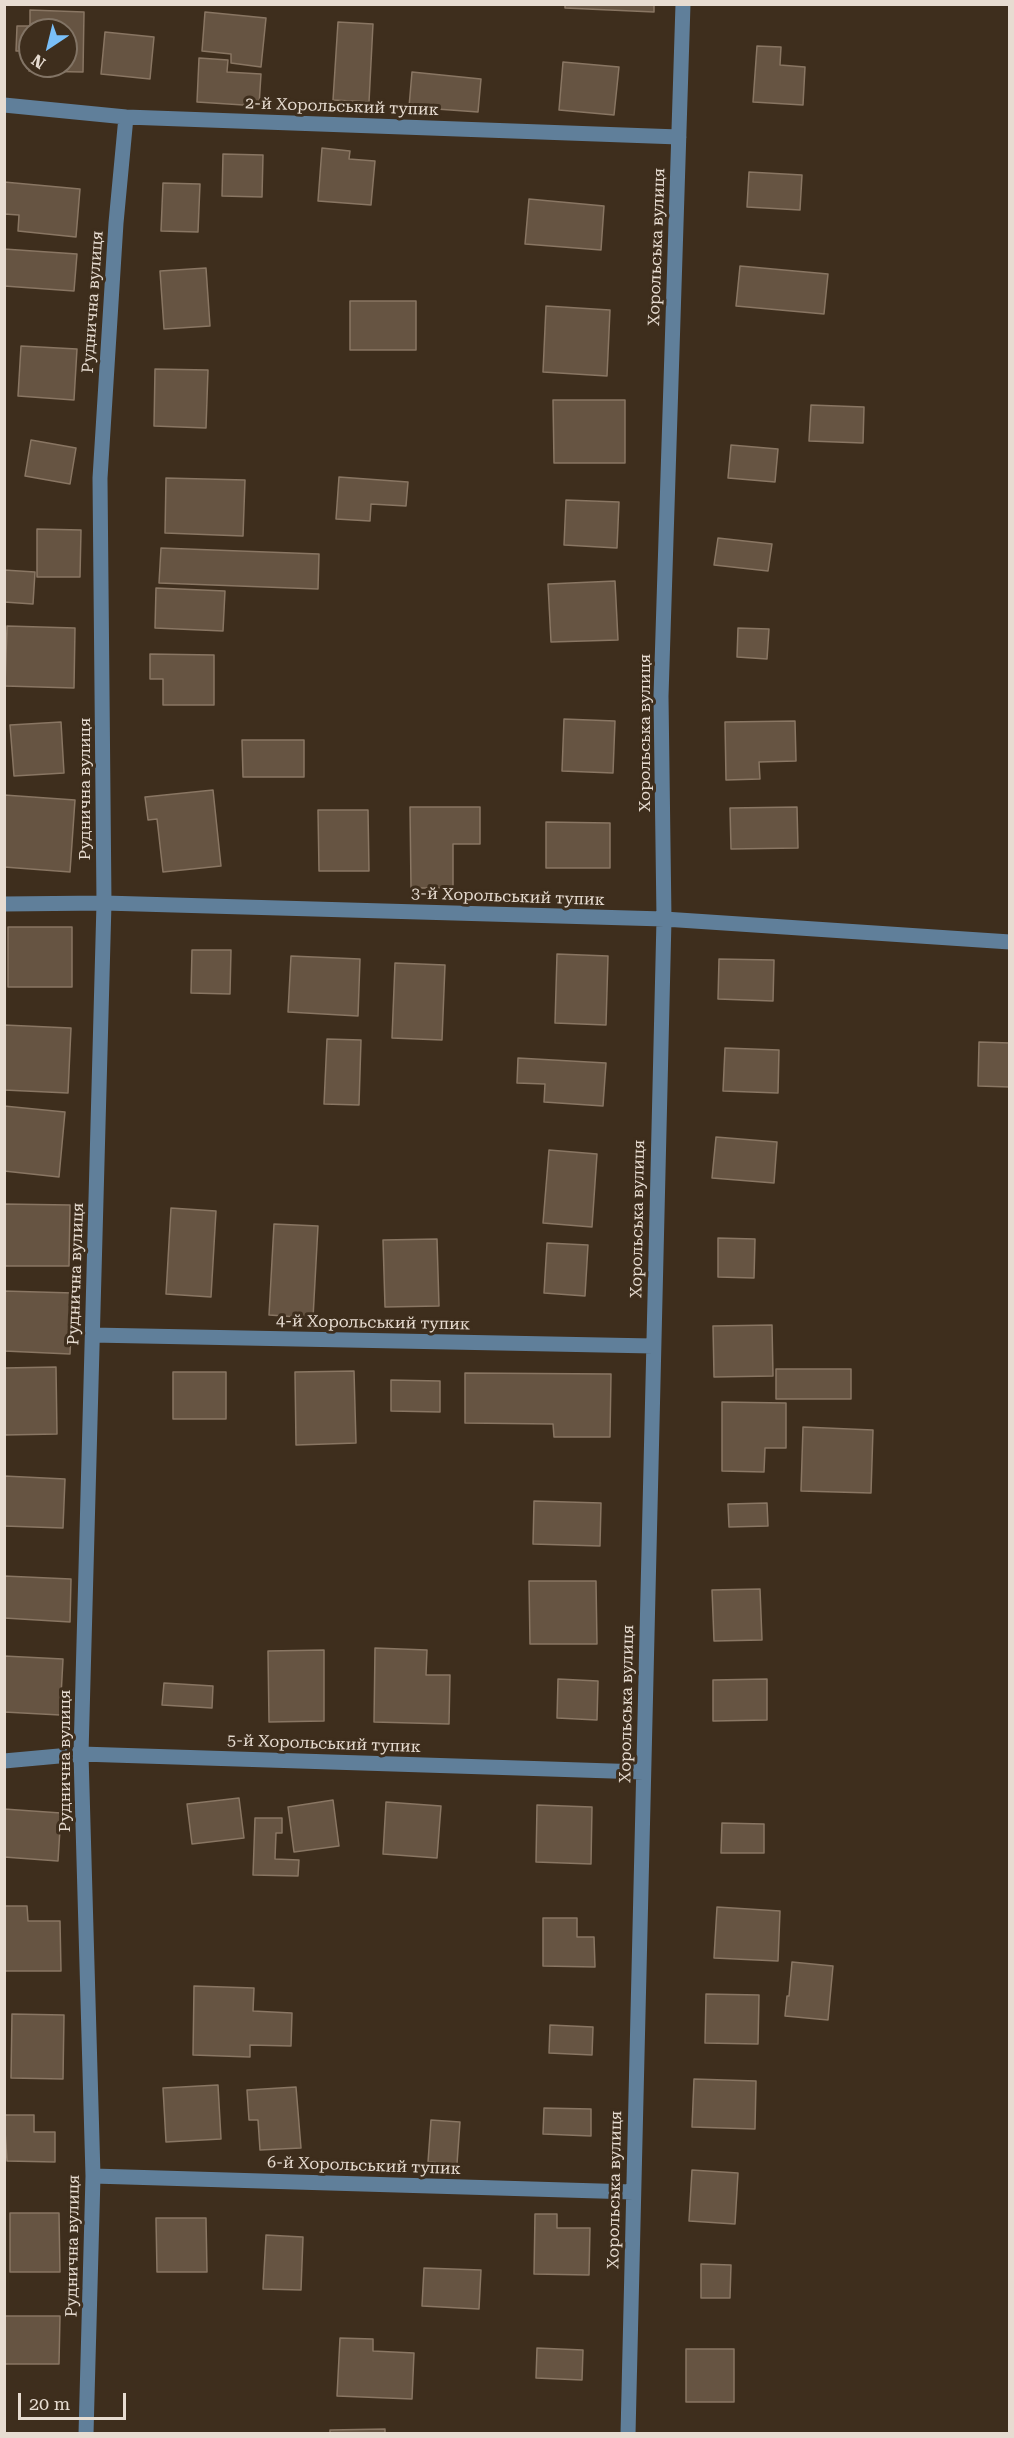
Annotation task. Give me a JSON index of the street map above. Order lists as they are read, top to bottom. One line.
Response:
{"streets":{"street":["2-й Хорольський тупик","Хорольська вулиця","Руднична вулиця","3-й Хорольський тупик","4-й Хорольський тупик","5-й Хорольський тупик","6-й Хорольський тупик"]},"crossings":[["2-й Хорольський тупик","Хорольська вулиця"],["2-й Хорольський тупик","Руднична вулиця"],["Хорольська вулиця","3-й Хорольський тупик"],["Хорольська вулиця","4-й Хорольський тупик"],["Хорольська вулиця","5-й Хорольський тупик"],["Хорольська вулиця","6-й Хорольський тупик"],["Руднична вулиця","3-й Хорольський тупик"],["Руднична вулиця","4-й Хорольський тупик"],["Руднична вулиця","5-й Хорольський тупик"],["Руднична вулиця","6-й Хорольський тупик"]],"scale_bar":"20 m","north":"bottom left"}
